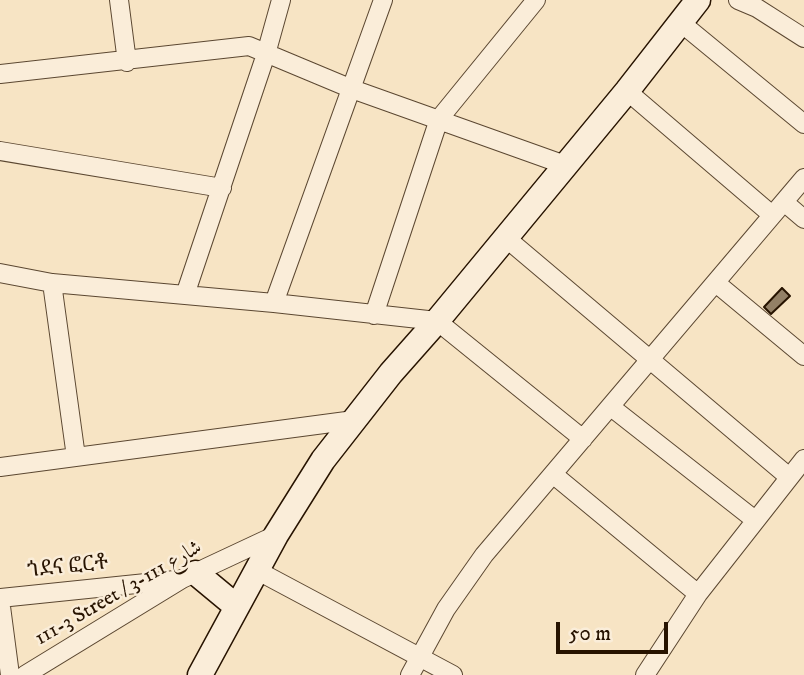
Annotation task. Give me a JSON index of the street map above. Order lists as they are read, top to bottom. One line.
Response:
{"streets":{"street":["ጎደና ፎርቶ","111-3 Street / شارع 111-3"]},"crossings":[["ጎደና ፎርቶ","111-3 Street / شارع 111-3"]],"scale_bar":"50 m"}
